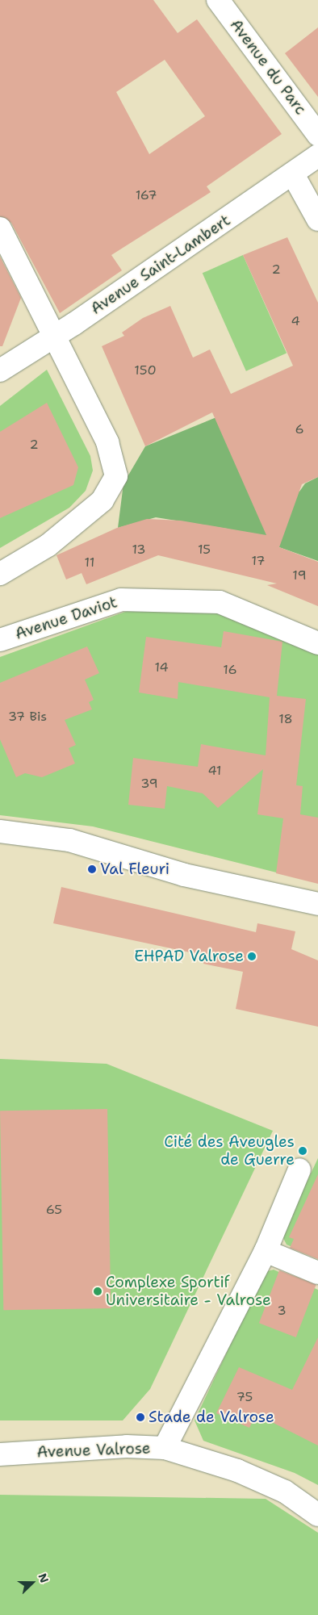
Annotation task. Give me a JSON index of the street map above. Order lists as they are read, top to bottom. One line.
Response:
{"streets":{"street":["Avenue du Parc","Avenue Saint-Lambert","Avenue Daviot","Avenue Valrose"]},"places":["Val Fleuri","EHPAD Valrose","Cité des Aveugles de Guerre","Complexe Sportif Universitaire - Valrose","Stade de Valrose"],"house_numbers":["167","2","4","150","6","2","13","15","17","11","19","14","16","37 Bis","18","41","39","65","3","75"],"north":"right"}
